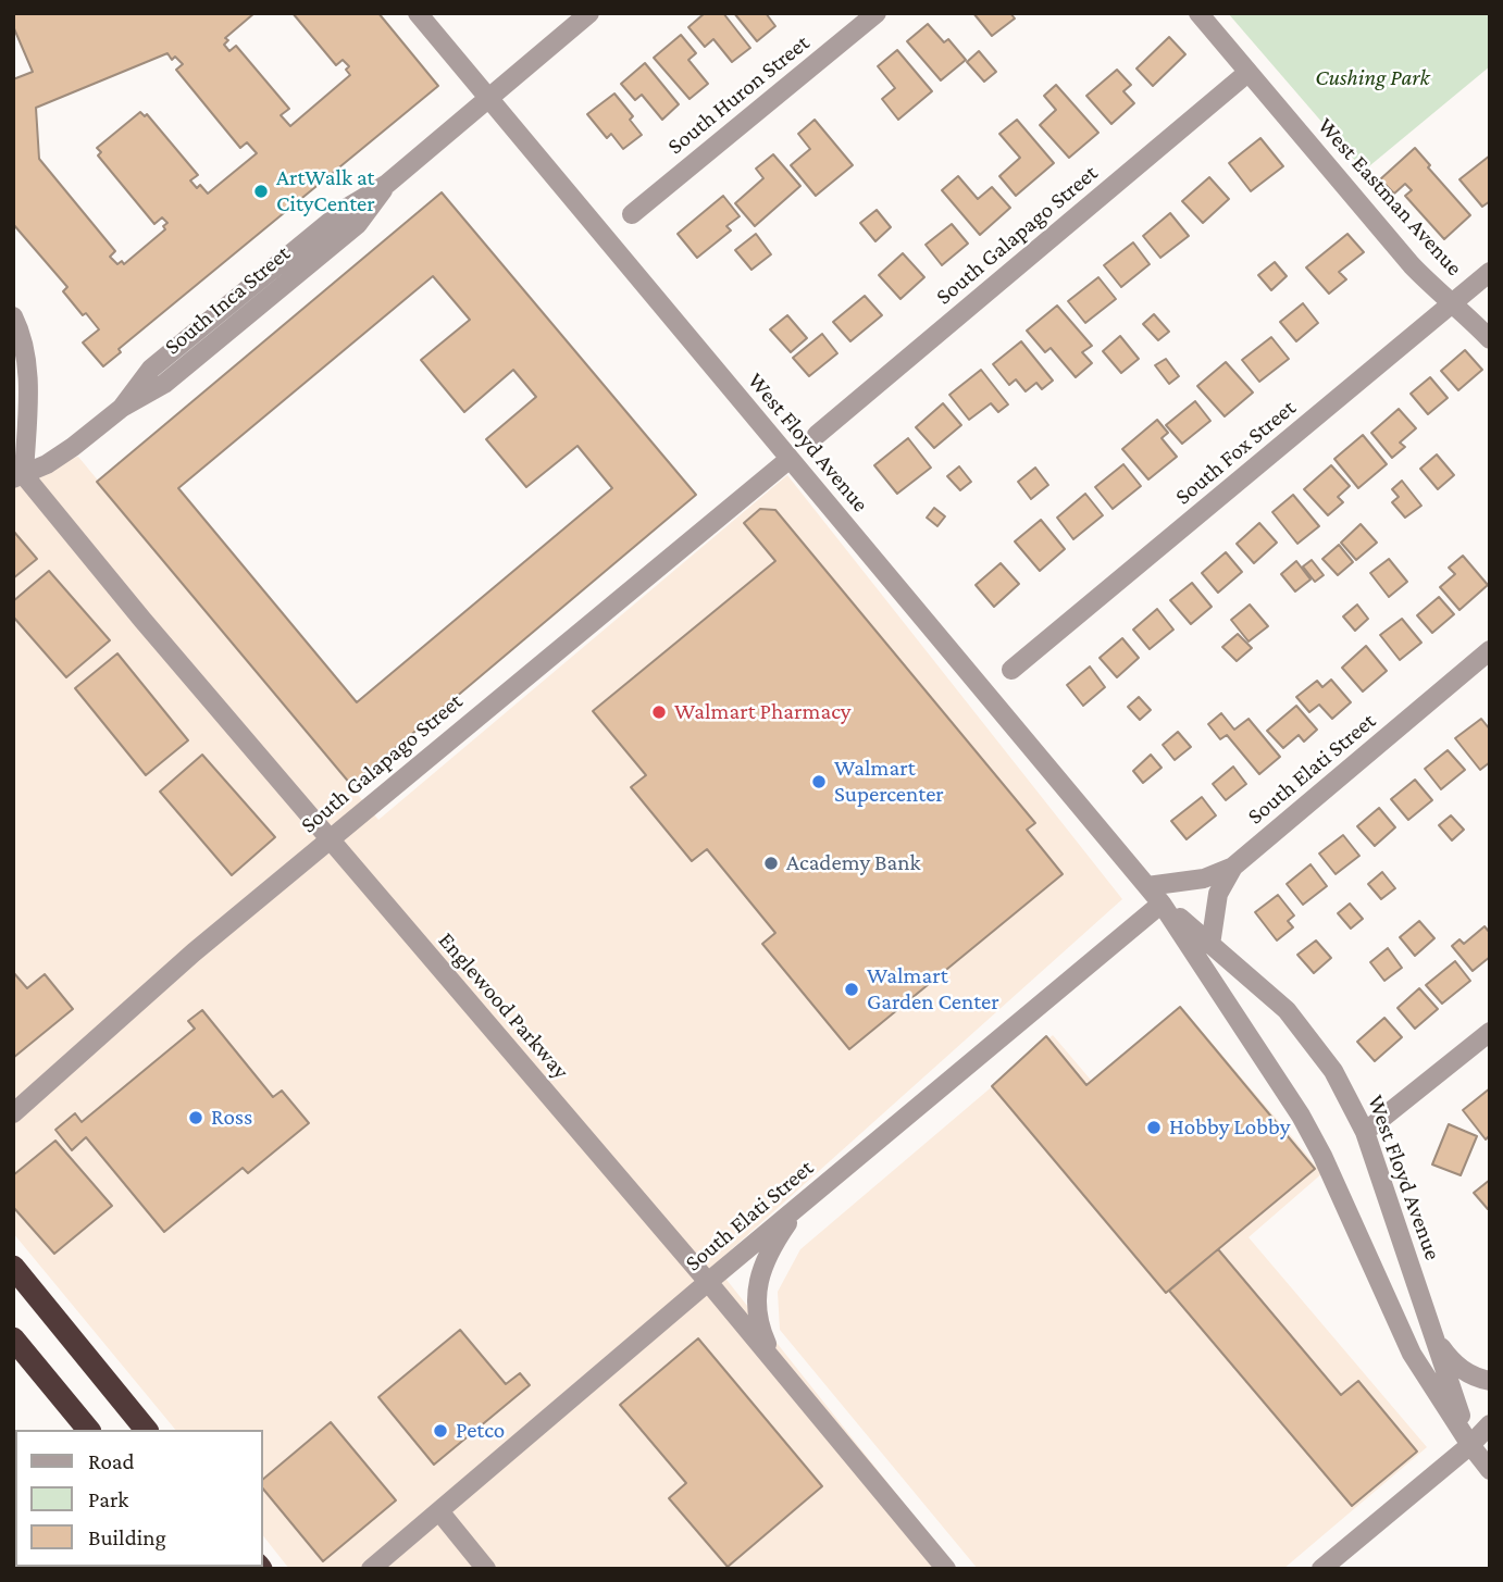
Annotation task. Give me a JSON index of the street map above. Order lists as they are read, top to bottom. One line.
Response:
{"streets":{"street":["South Huron Street","West Eastman Avenue","South Galapago Street","South Inca Street","West Floyd Avenue","South Fox Street","South Elati Street","Englewood Parkway"]},"crossings":[["West Eastman Avenue","South Galapago Street"],["West Eastman Avenue","South Fox Street"],["South Galapago Street","West Floyd Avenue"],["South Galapago Street","Englewood Parkway"],["South Inca Street","West Floyd Avenue"],["South Inca Street","Englewood Parkway"],["West Floyd Avenue","South Elati Street"],["South Elati Street","Englewood Parkway"]],"parks":["Cushing Park"],"places":["ArtWalk at CityCenter","Walmart Pharmacy","Walmart Supercenter","Academy Bank","Walmart Garden Center","Ross","Hobby Lobby","Petco"],"legend":["Road","Park","Building"]}
